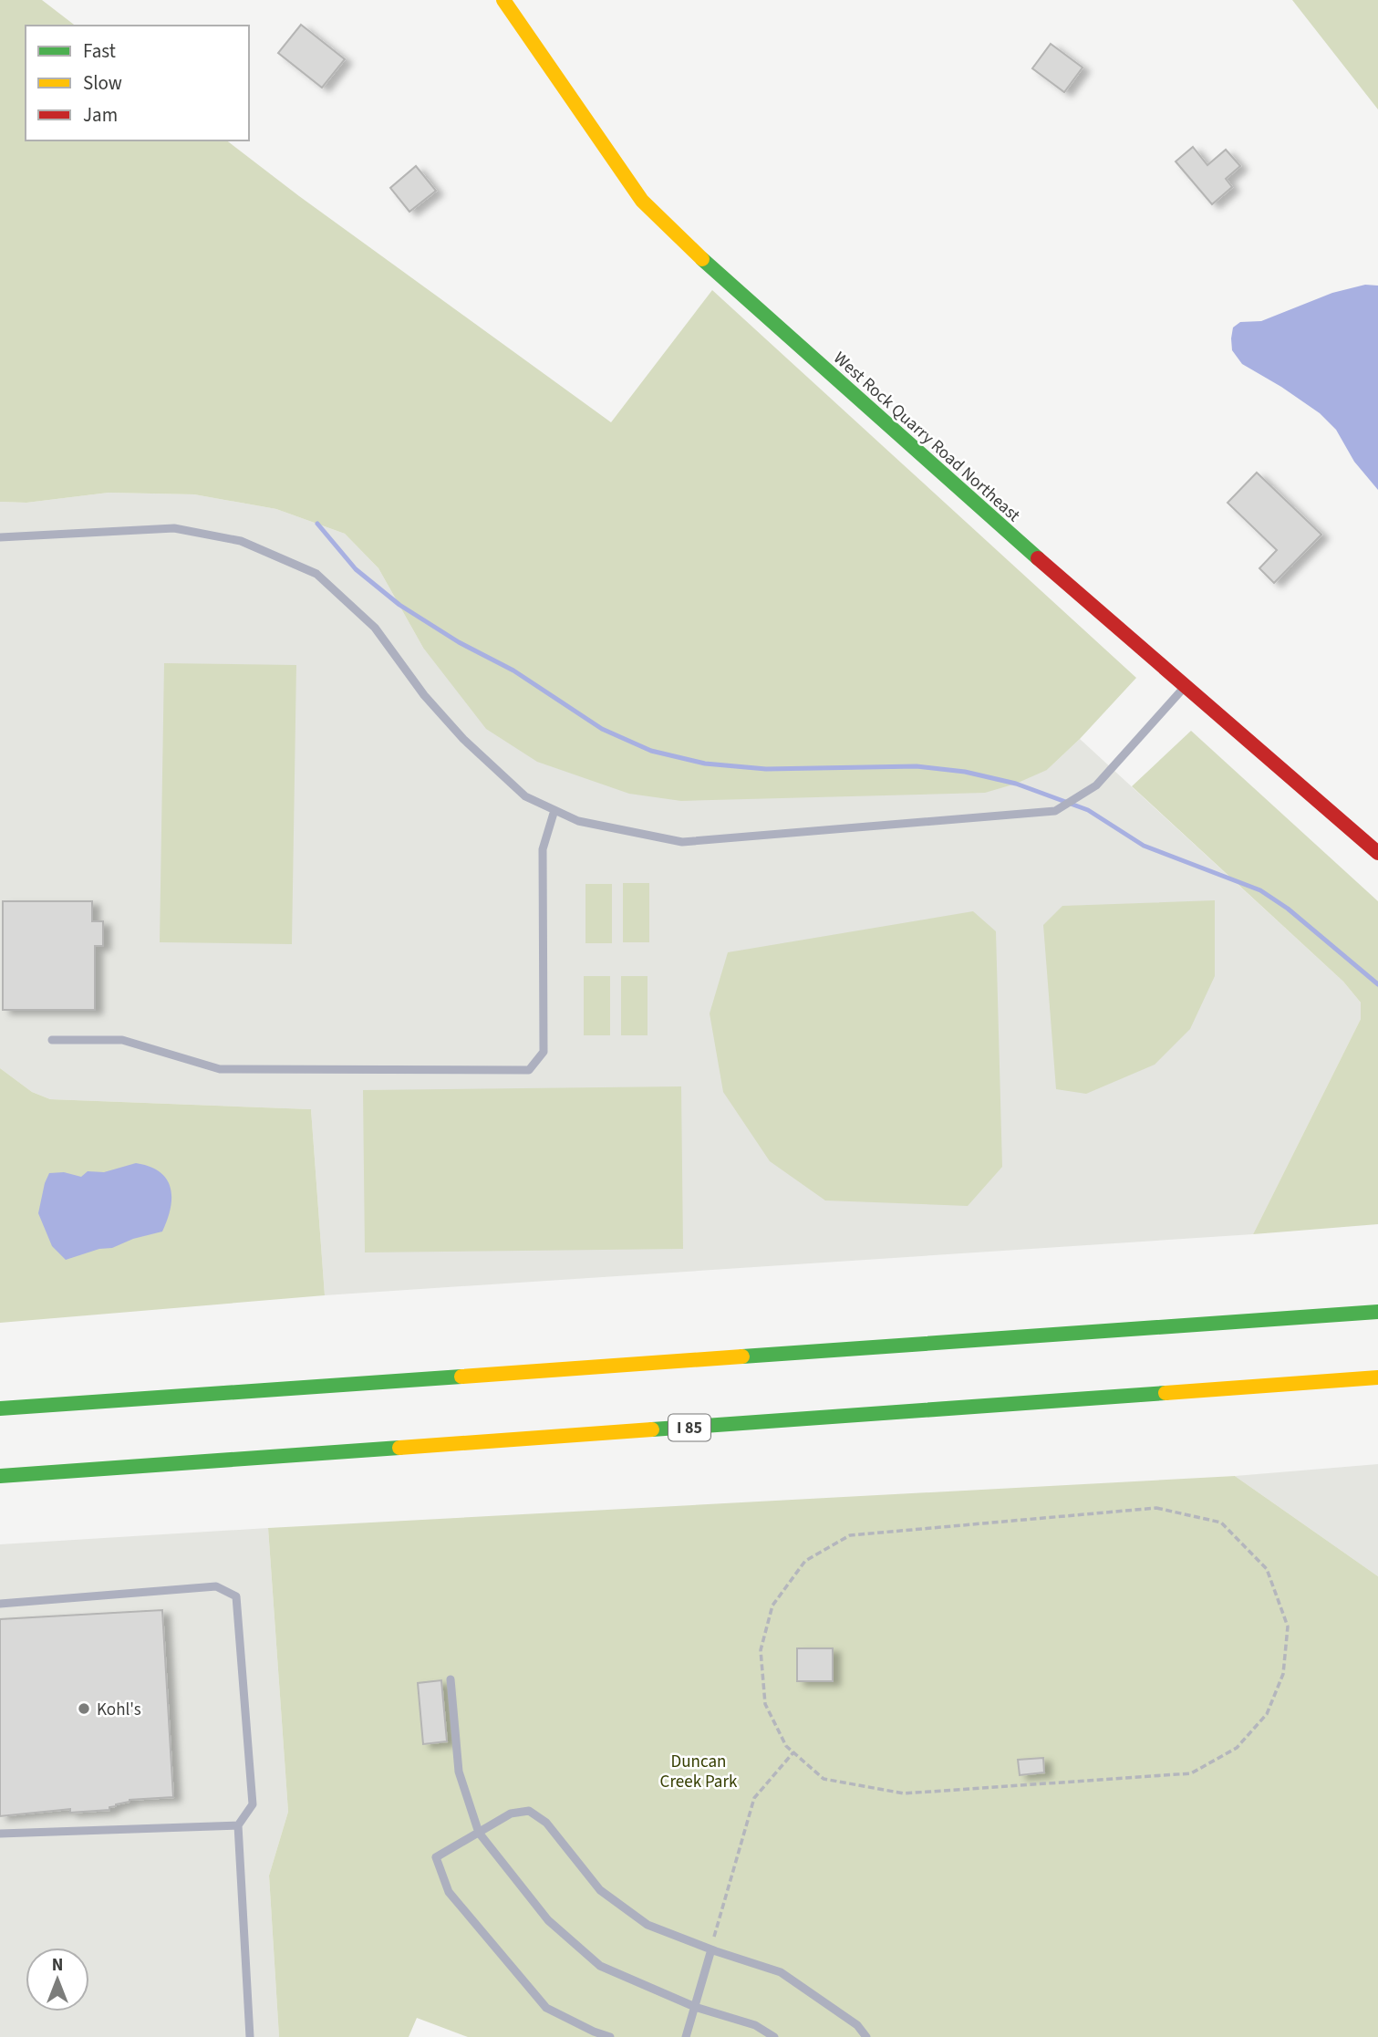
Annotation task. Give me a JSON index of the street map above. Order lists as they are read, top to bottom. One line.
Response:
{"streets":{"main road":["West Rock Quarry Road Northeast","I 85"]},"parks":["Duncan Creek Park"],"places":["Kohl's"],"legend":["Fast","Slow","Jam"],"north":"top"}
